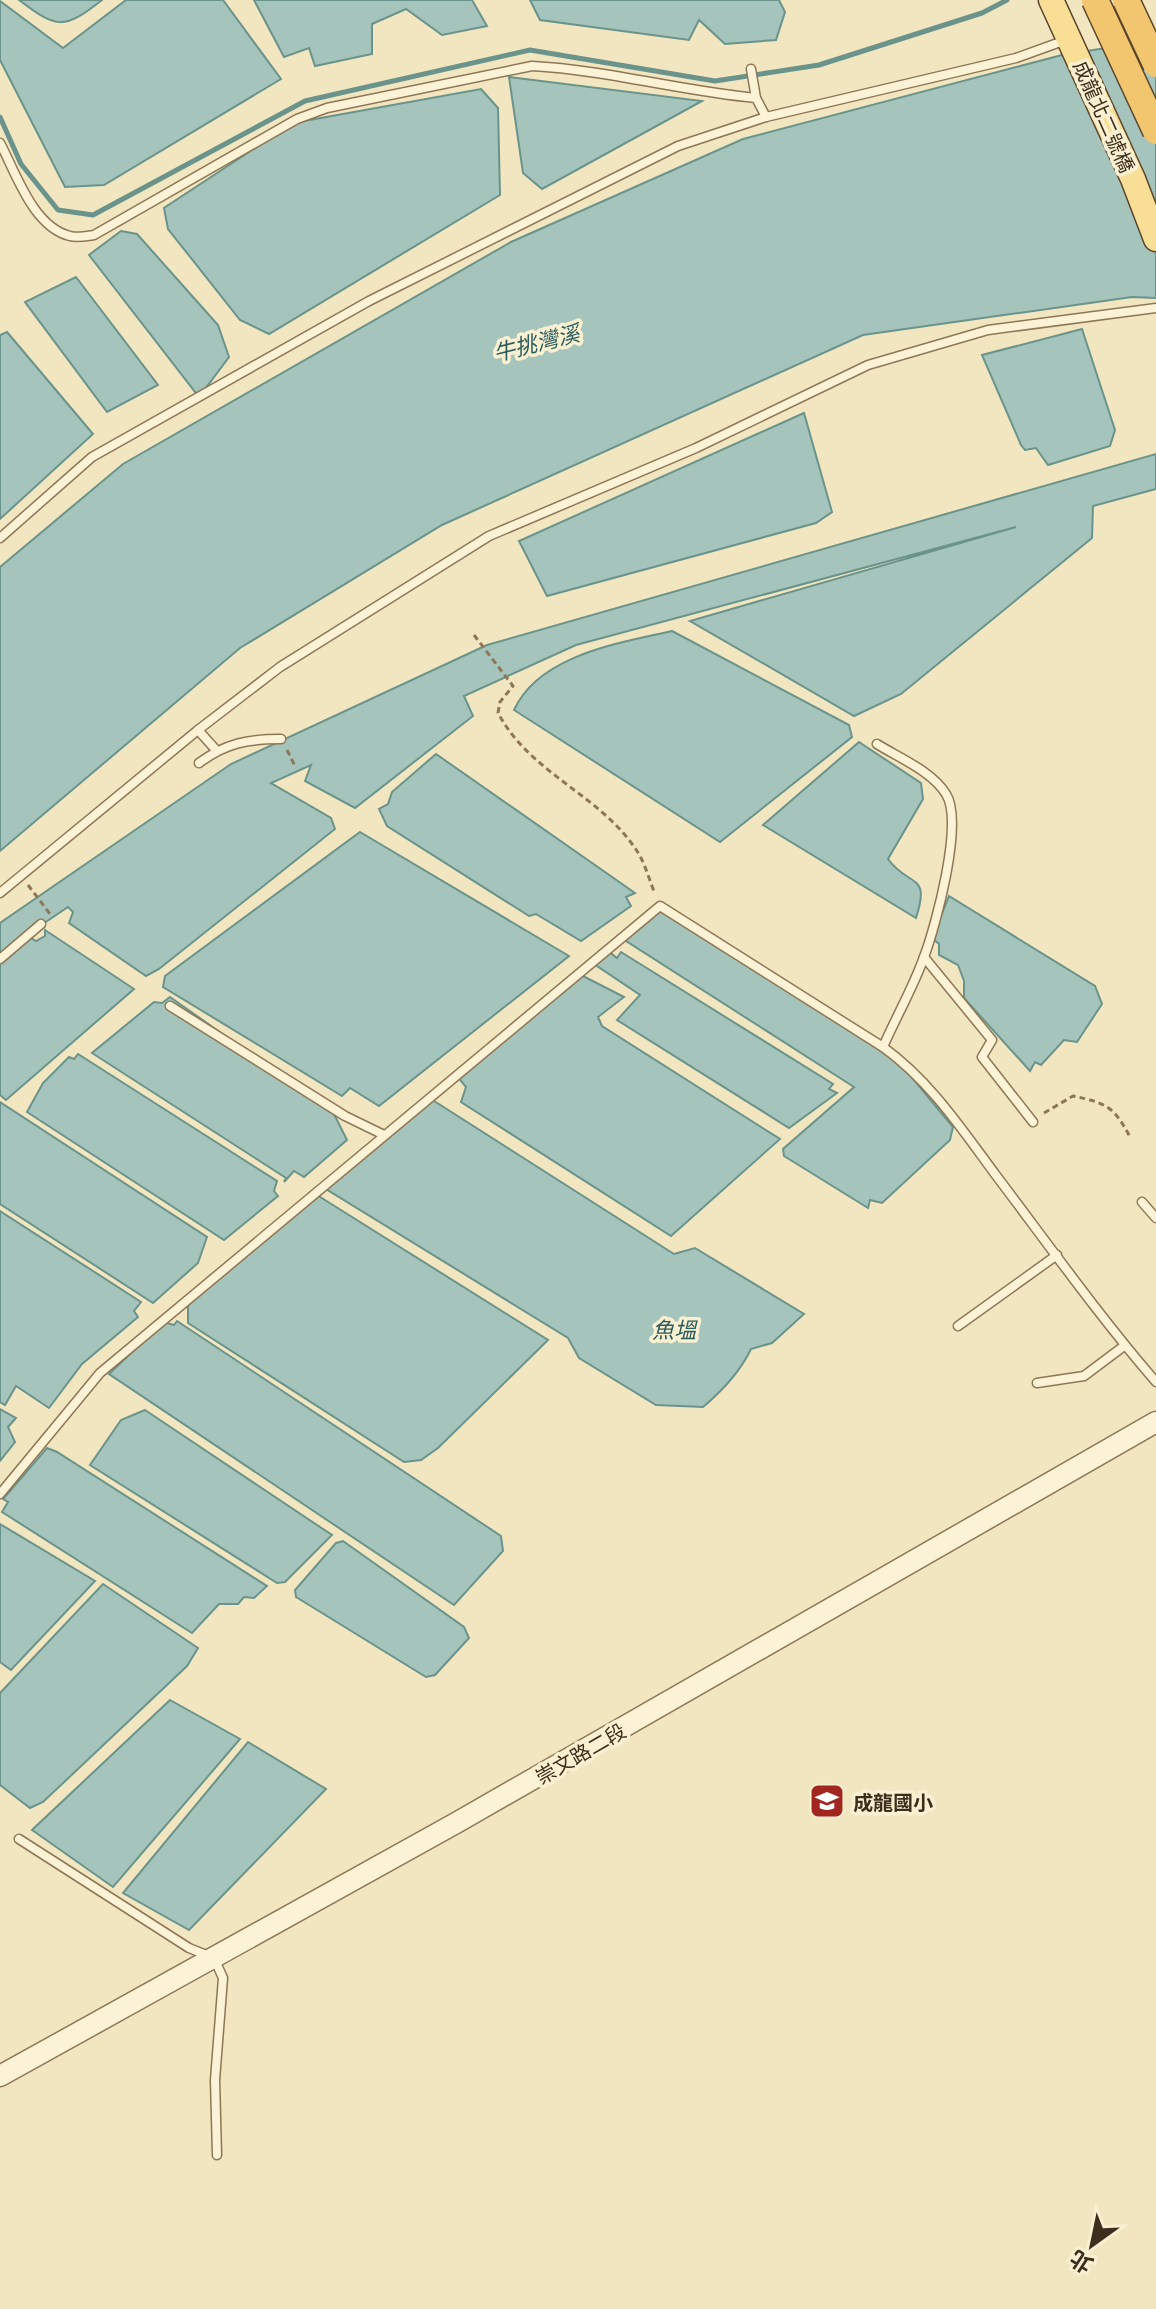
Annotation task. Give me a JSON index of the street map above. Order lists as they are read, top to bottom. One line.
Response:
{"streets":{"main road":["成龍北二號橋"],"street":["崇文路二段"]},"water":["牛挑灣溪","魚塭"],"places":{"school or university":["成龍國小"]},"north":"bottom left"}
